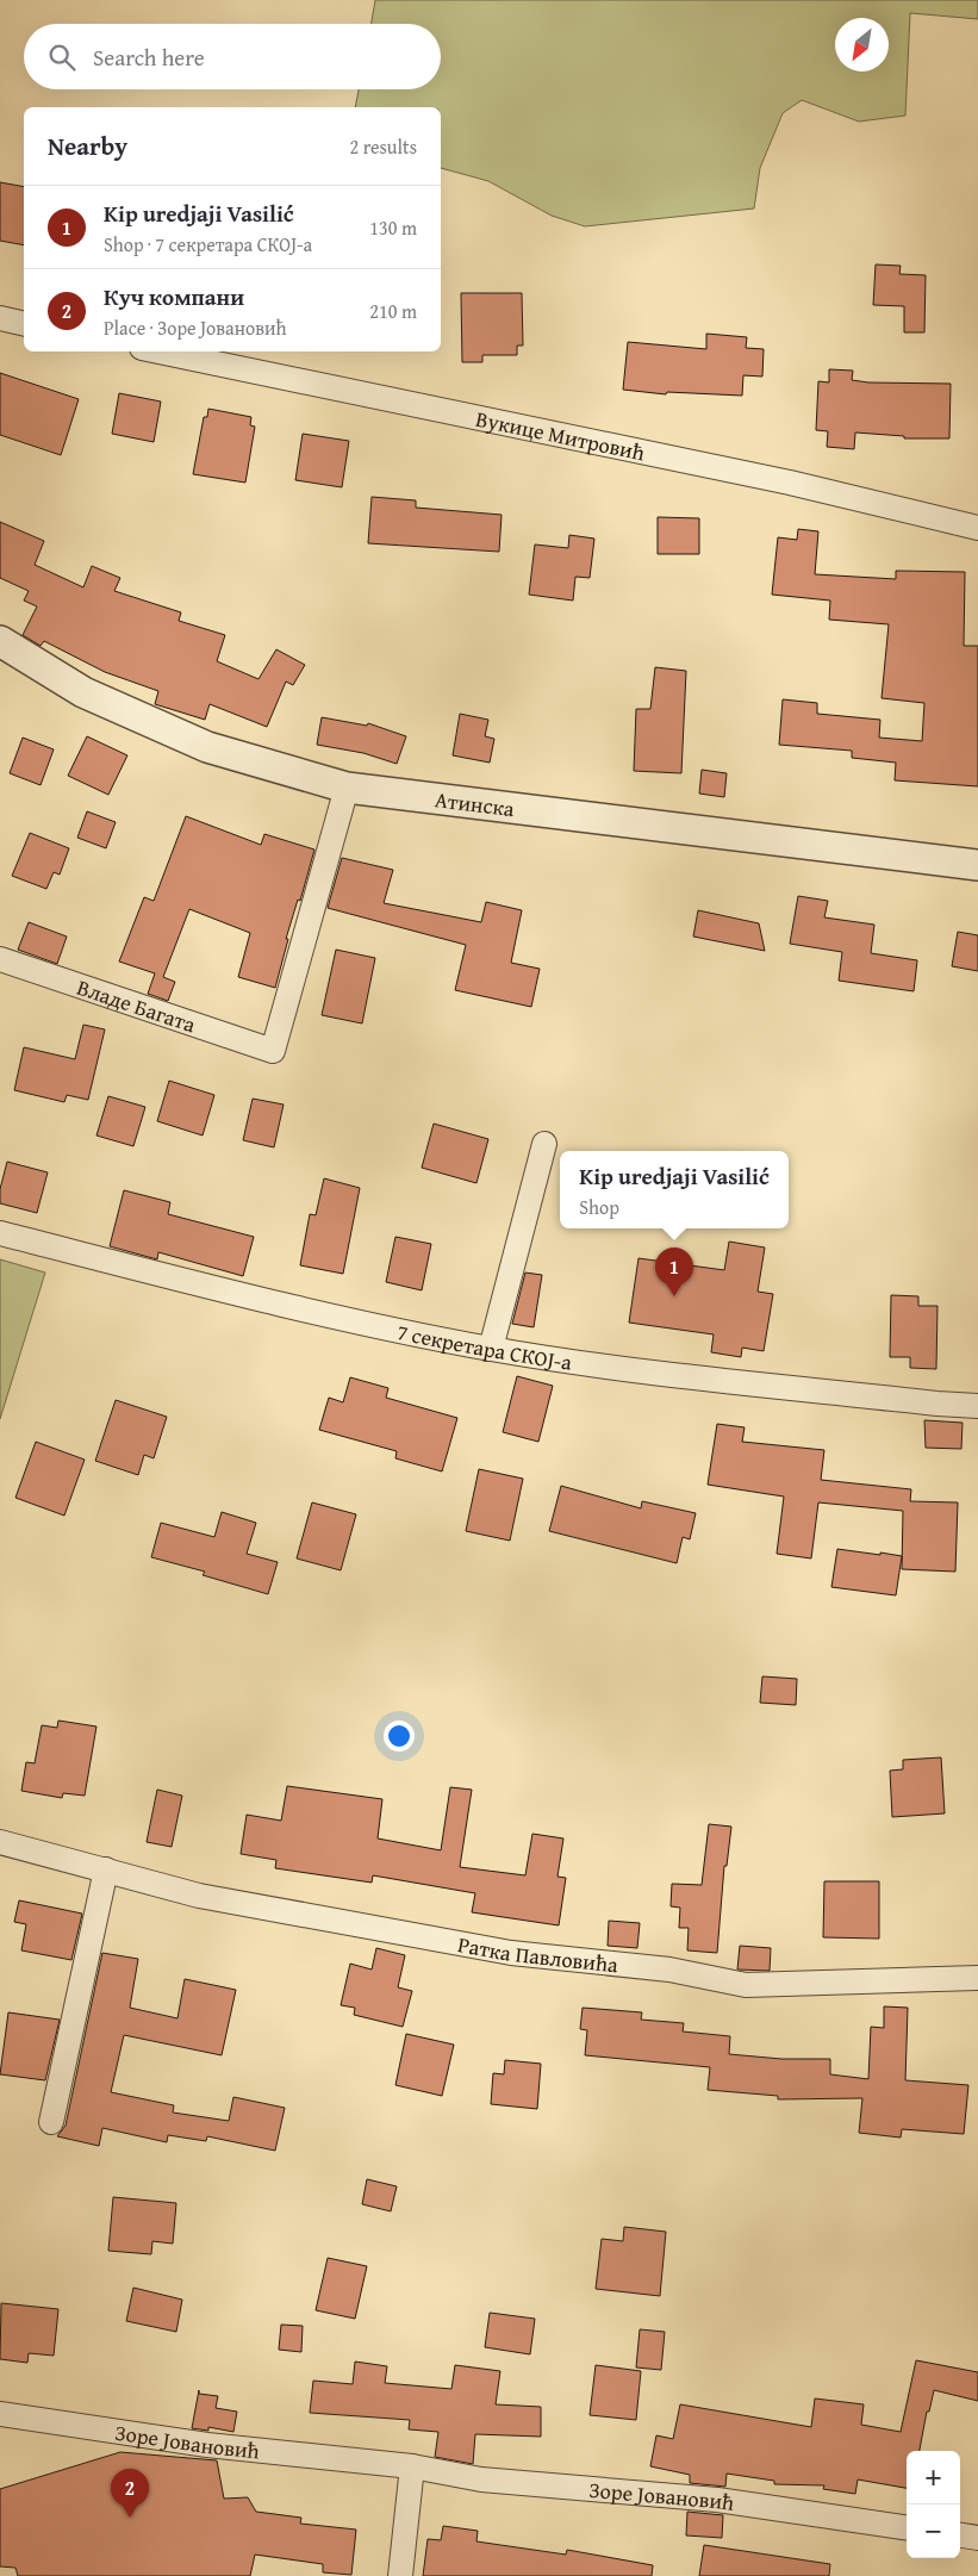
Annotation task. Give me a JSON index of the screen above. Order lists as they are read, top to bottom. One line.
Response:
{"streets":{"street":["Вукице Митровић","Атинска","Владе Багата","7 секретара СКОЈ-а","Ратка Павловића","Зоре Јовановић"]},"crossings":[["Атинска","Владе Багата"]],"north":"bottom left","page":{"search":"Search here","heading":["Nearby","2 results"],"list":[{"mark":"1","name":"Kip uredjaji Vasilić","note":"Shop · 7 секретара СКОЈ-а","value":"130 m"},{"mark":"2","name":"Куч компани","note":"Place · Зоре Јовановић","value":"210 m"}],"popup":["Kip uredjaji Vasilić","Shop"],"pins":["1","2"],"map_buttons":["+","−"]}}
